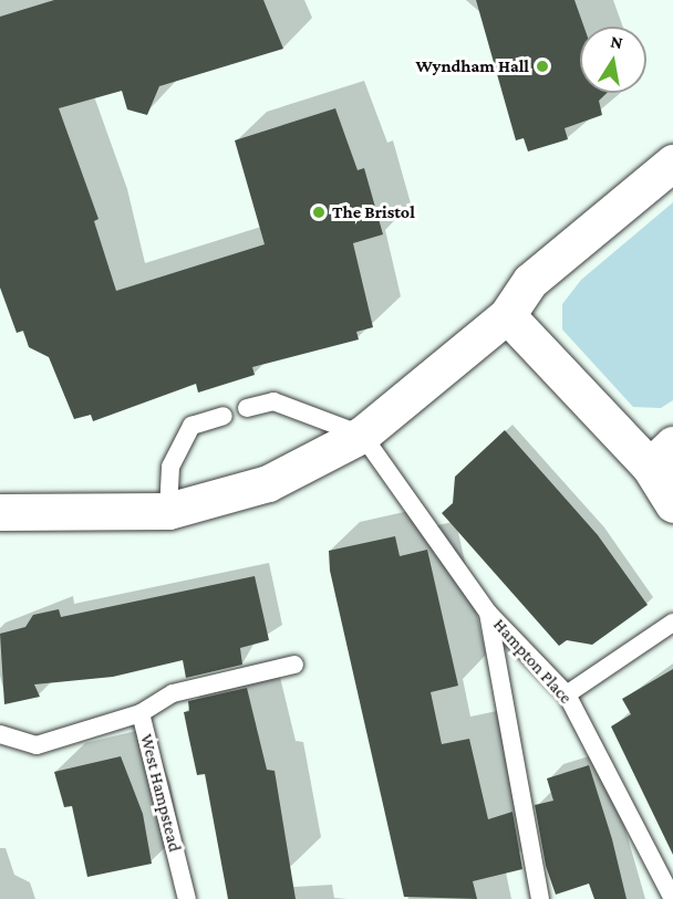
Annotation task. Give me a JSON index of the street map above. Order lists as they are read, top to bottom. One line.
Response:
{"streets":{"lane":["Hampton Place","West Hampstead"]},"places":["Wyndham Hall","The Bristol"],"north":"top"}
